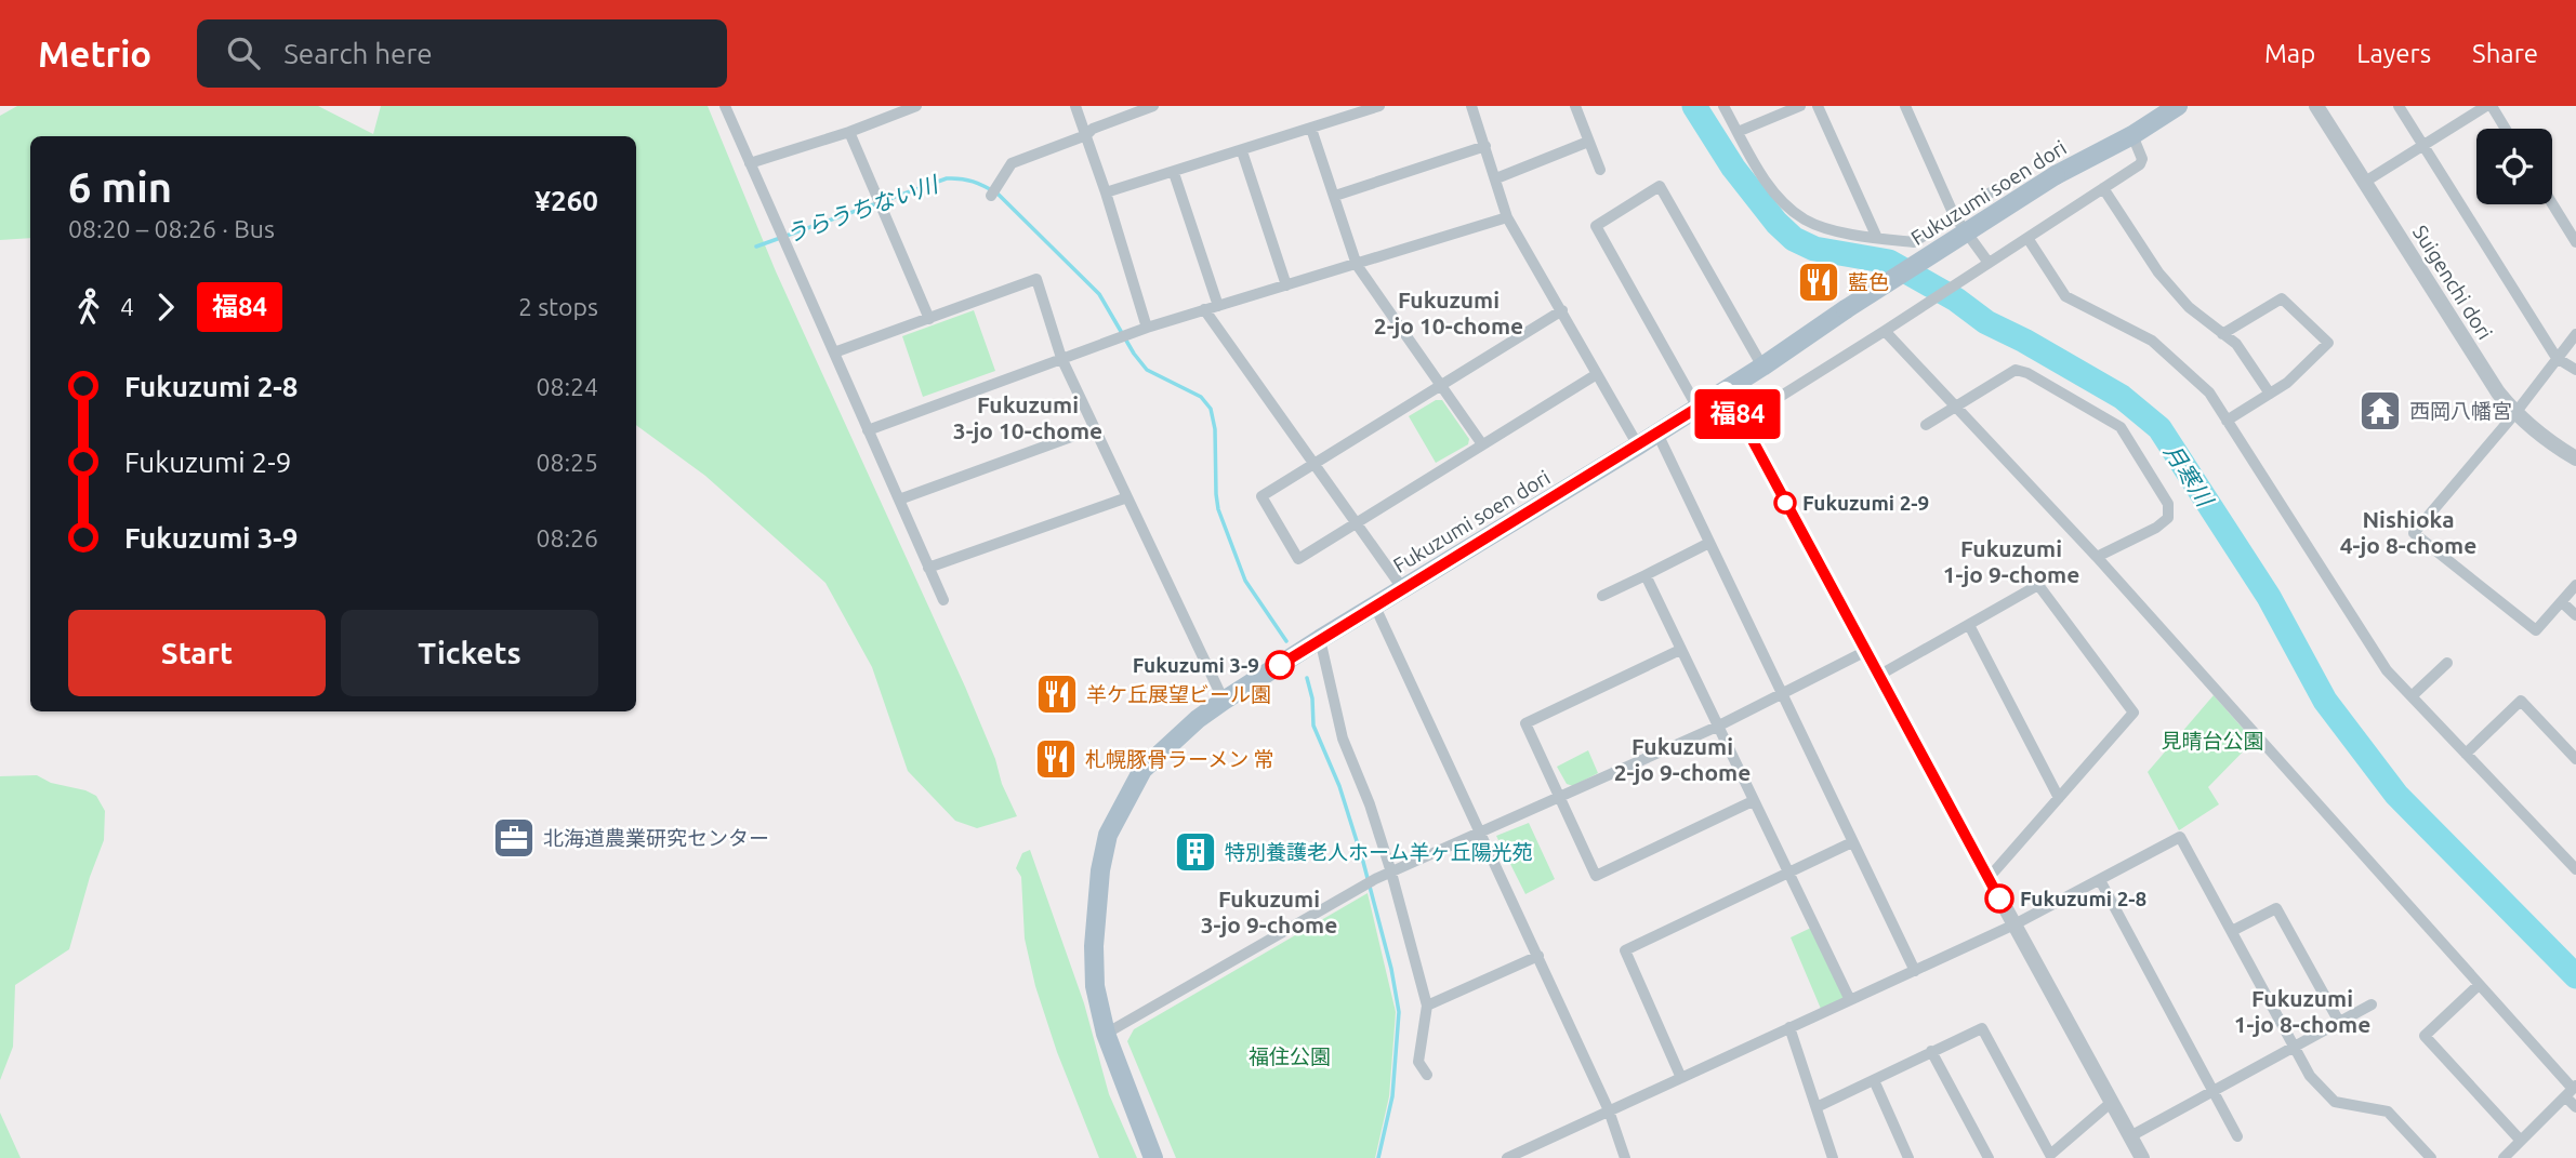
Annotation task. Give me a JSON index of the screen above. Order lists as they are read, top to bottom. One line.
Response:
{"streets":{"main road":["Fukuzumi soen dori"],"street":["Suigenchi dori"]},"districts":["Fukuzumi 2-jo 10-chome","Fukuzumi 3-jo 10-chome","Nishioka 4-jo 8-chome","Fukuzumi 1-jo 9-chome","Fukuzumi 2-jo 9-chome","Fukuzumi 3-jo 9-chome","Fukuzumi 1-jo 8-chome"],"water":["うらうちない川","月寒川"],"parks":["見晴台公園","福住公園"],"places":{"restaurant":["藍色","羊ケ丘展望ビール園","札幌豚骨ラーメン 常"],"temple":["西岡八幡宮"],"other":["Fukuzumi 2-9","Fukuzumi 3-9","Fukuzumi 2-8"],"office":["北海道農業研究センター"],"building":["特別養護老人ホーム羊ヶ丘陽光苑"]},"lines":["bus line 福84"],"page":{"header":"Metrio","search":"Search here","nav":["Map","Layers","Share"],"on_map":"福84","heading":["6 min","08:20 – 08:26 · Bus","¥260"],"legs":["4","福84","2 stops"],"list":[{"name":"Fukuzumi 2-8","value":"08:24"},{"name":"Fukuzumi 2-9","value":"08:25"},{"name":"Fukuzumi 3-9","value":"08:26"}],"buttons":["Start","Tickets"]}}
